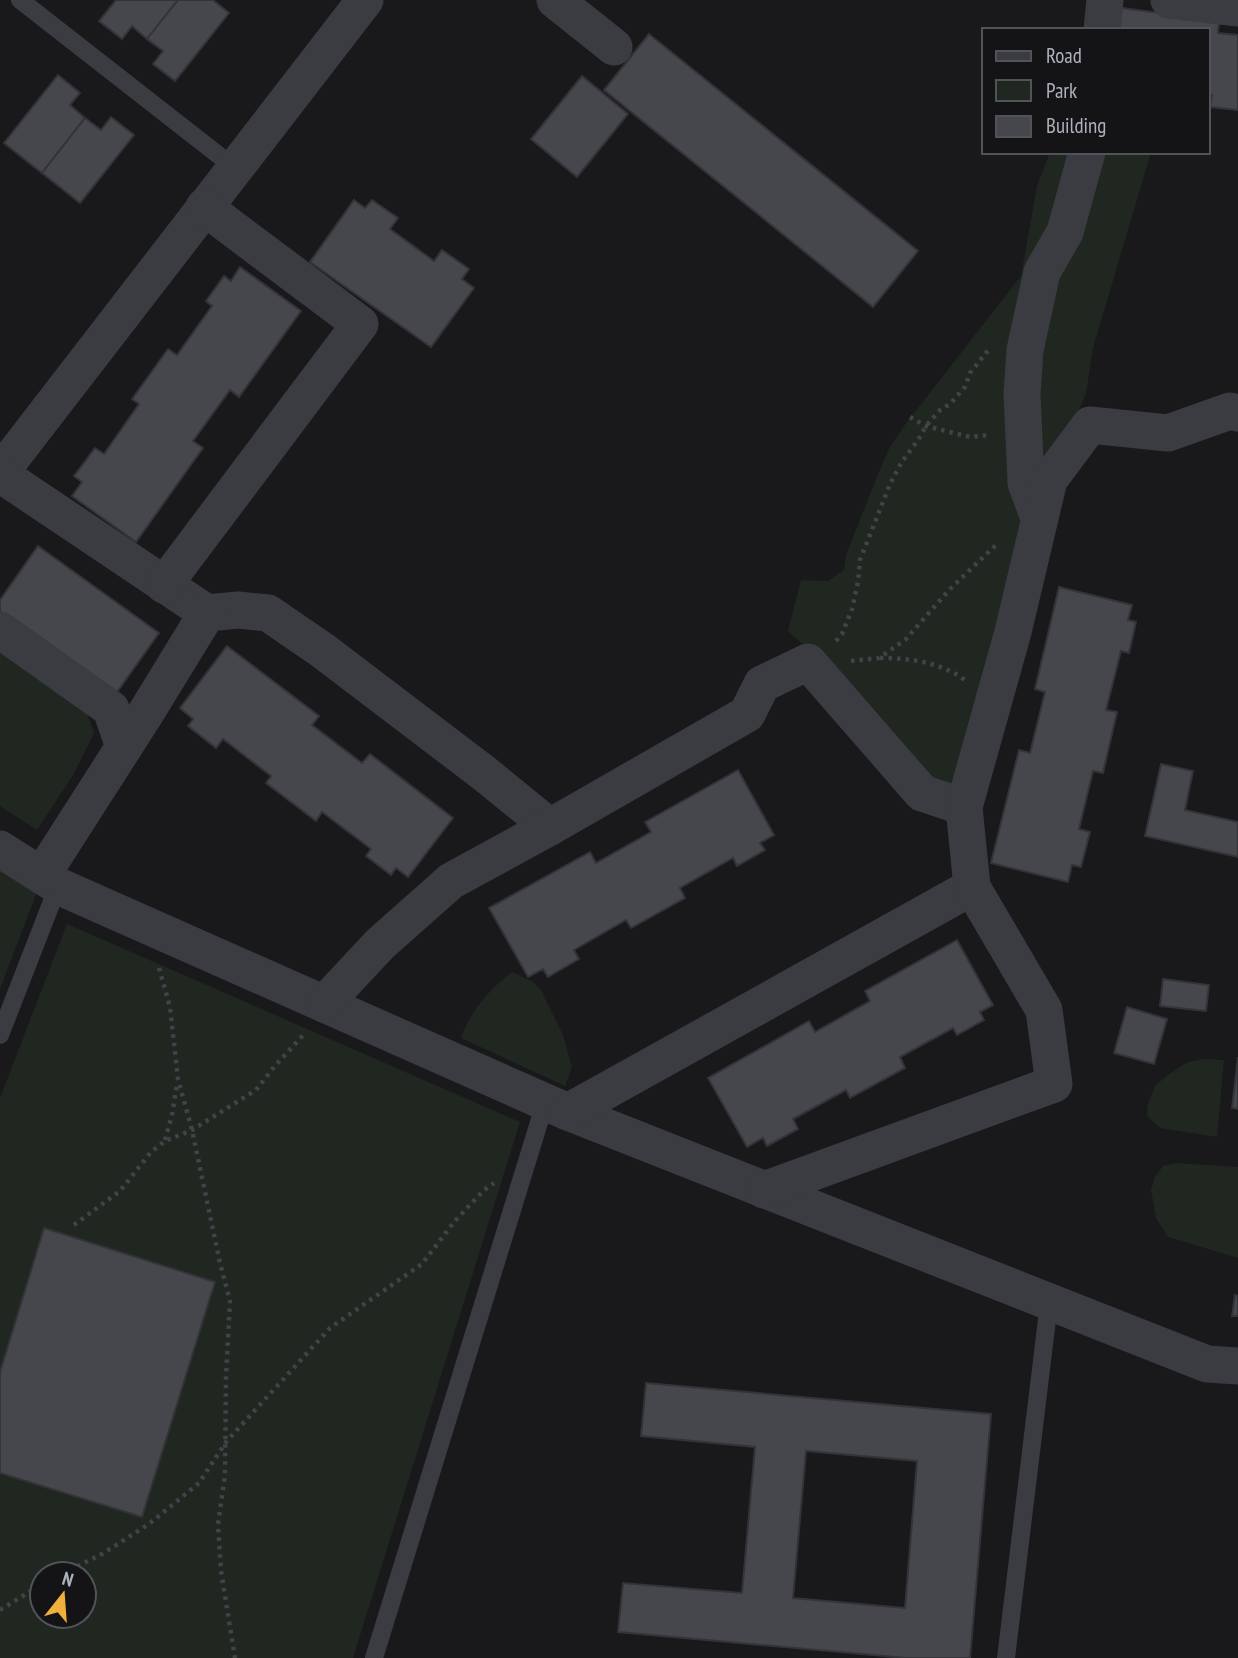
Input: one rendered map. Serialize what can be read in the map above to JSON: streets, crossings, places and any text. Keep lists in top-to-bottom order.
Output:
{
  "legend": ["Road", "Park", "Building"],
  "north": "top"
}
